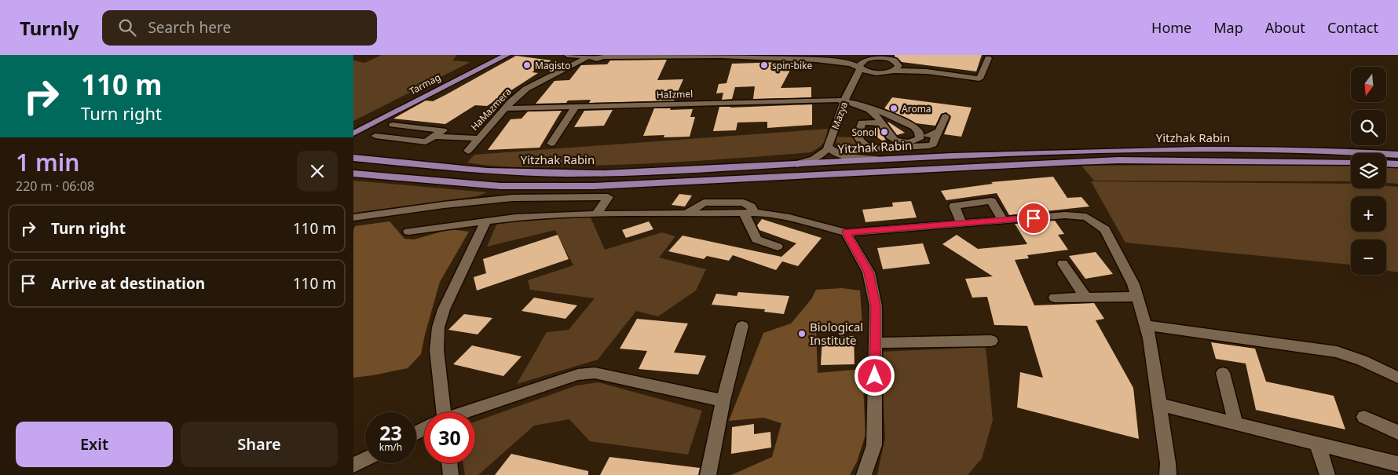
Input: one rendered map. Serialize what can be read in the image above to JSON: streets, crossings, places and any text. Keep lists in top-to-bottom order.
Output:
{
  "streets": {
    "main road": ["Tarmag", "Yitzhak Rabin"],
    "street": ["HaIzmel", "HaMazmera", "Mazya"]
  },
  "crossings": [
    ["HaIzmel", "HaMazmera"],
    ["HaIzmel", "Mazya"]
  ],
  "places": [
    "Magisto",
    "spin-bike",
    "Aroma",
    "Sonol",
    "Biological Institute"
  ],
  "north": "bottom",
  "page": {
    "header": "Turnly",
    "search": "Search here",
    "nav": [
      "Home",
      "Map",
      "About",
      "Contact"
    ],
    "turn": ["110 m", "Turn right"],
    "map_buttons": ["+", "−"],
    "heading": ["1 min", "220 m · 06:08"],
    "list": [
      {
        "name": "Turn right",
        "value": "110 m"
      },
      {
        "name": "Arrive at destination",
        "value": "110 m"
      }
    ],
    "speed": "23 km/h",
    "limit": "30",
    "buttons": ["Exit", "Share"]
  }
}
